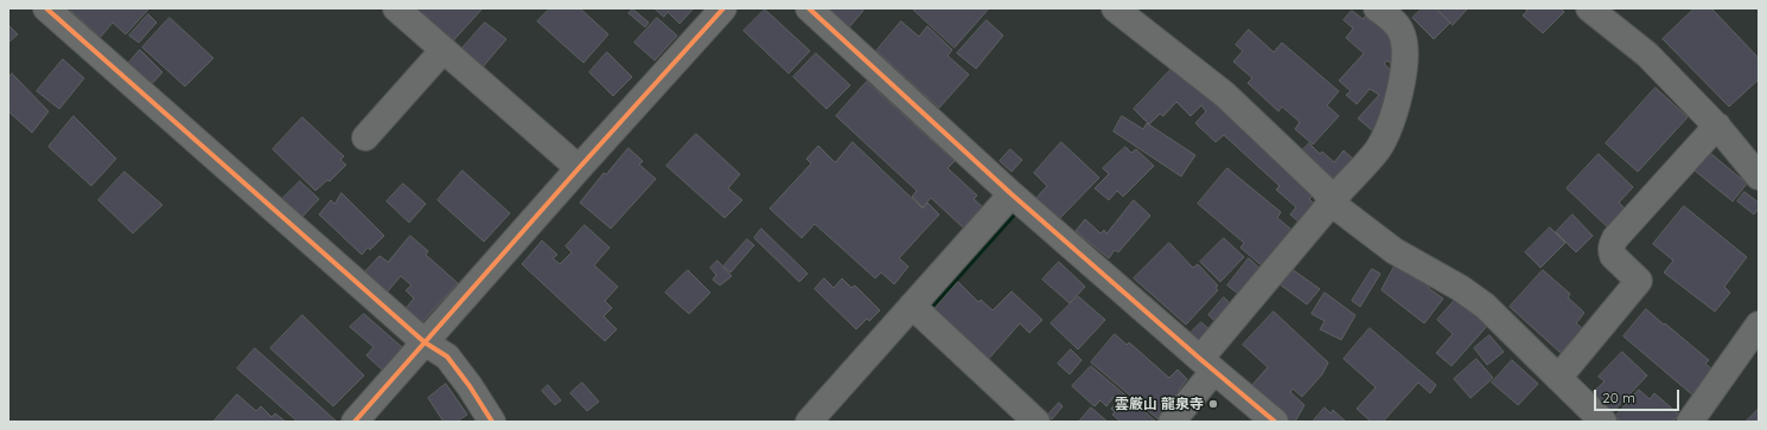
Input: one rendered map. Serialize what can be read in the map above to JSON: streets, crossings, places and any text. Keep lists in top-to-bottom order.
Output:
{
  "places": ["雲厳山 龍泉寺"],
  "scale_bar": "20 m"
}
